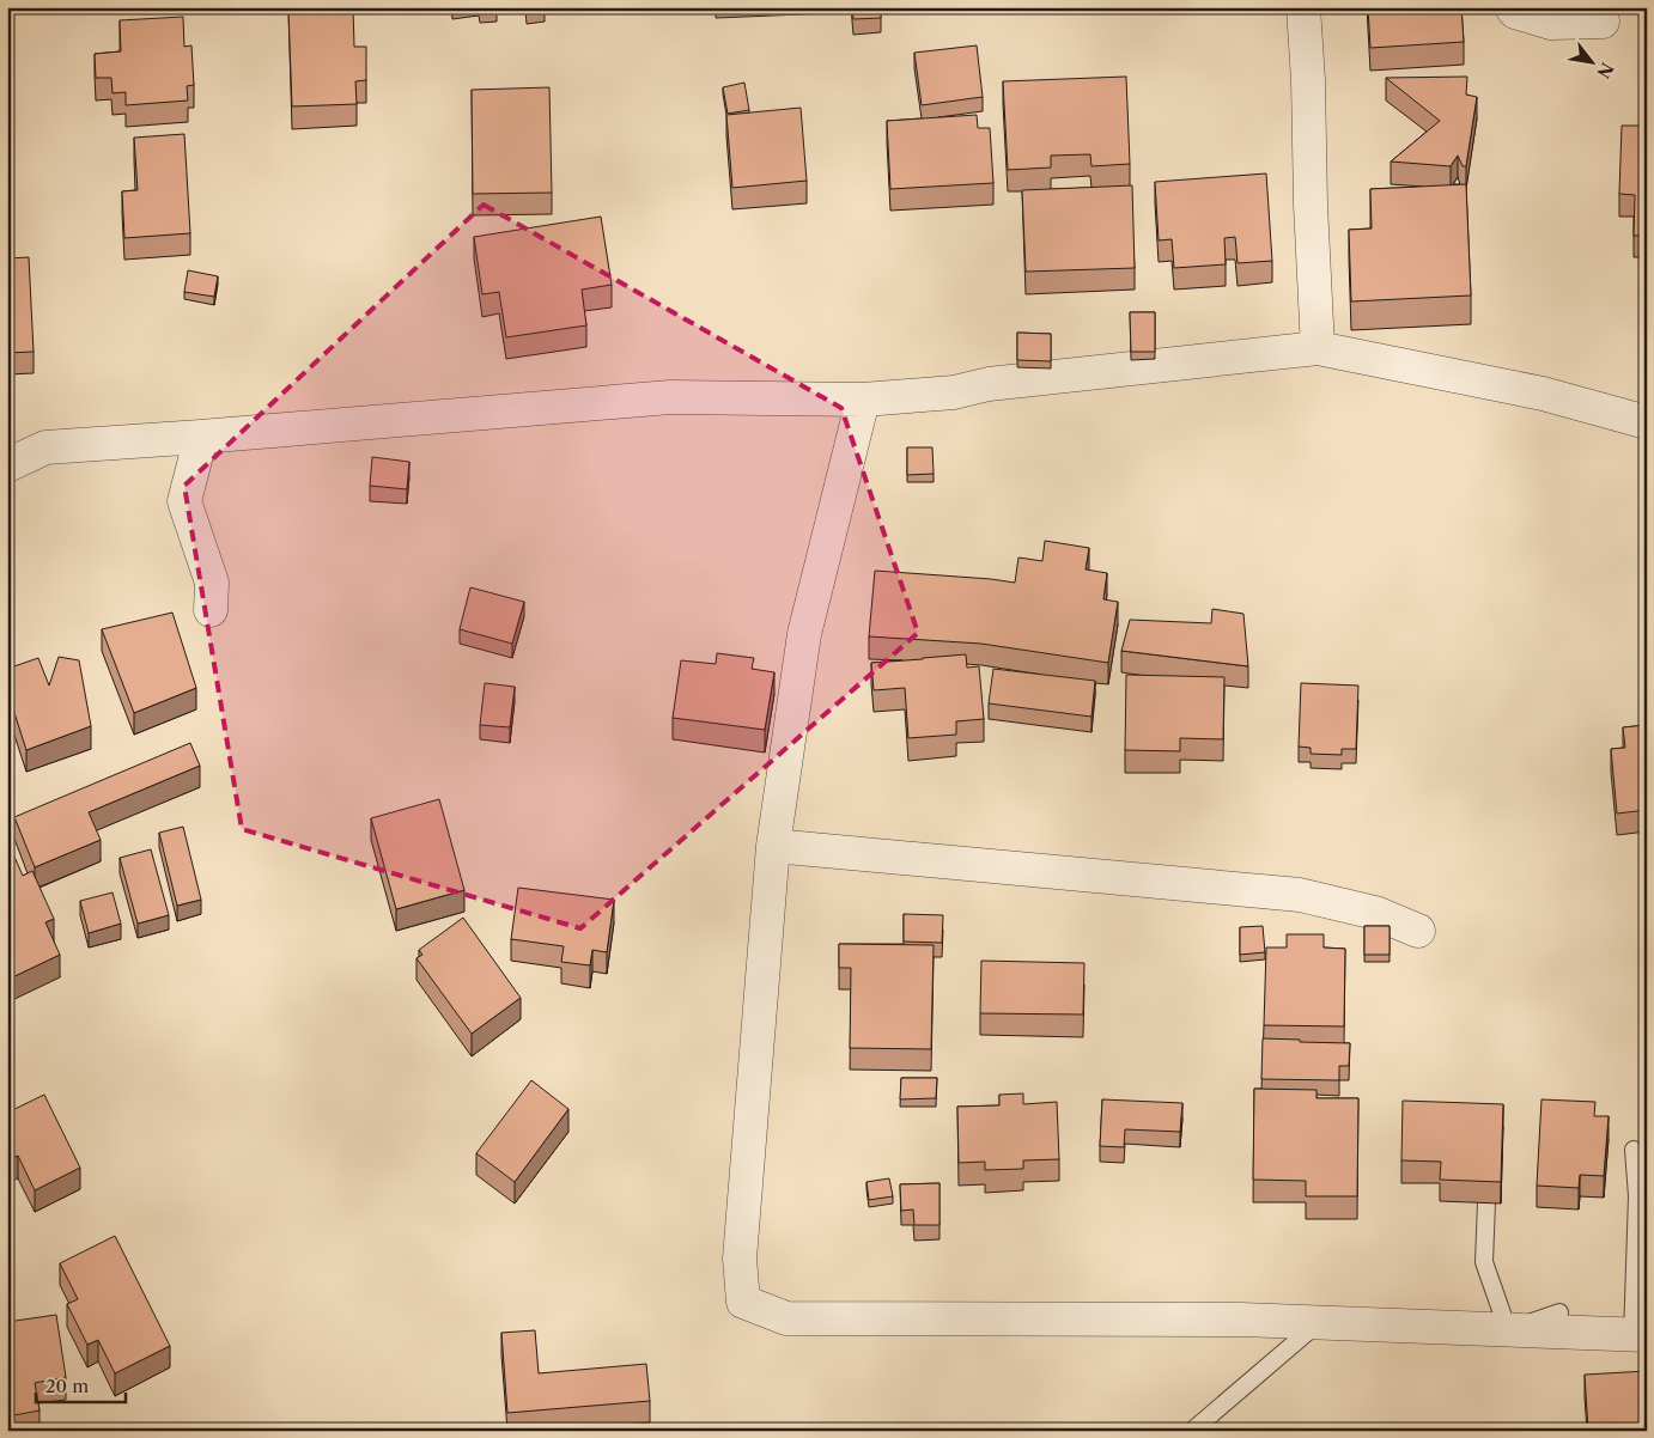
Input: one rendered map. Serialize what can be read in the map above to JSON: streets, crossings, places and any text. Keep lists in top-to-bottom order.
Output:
{
  "scale_bar": "20 m",
  "north": "bottom right"
}
